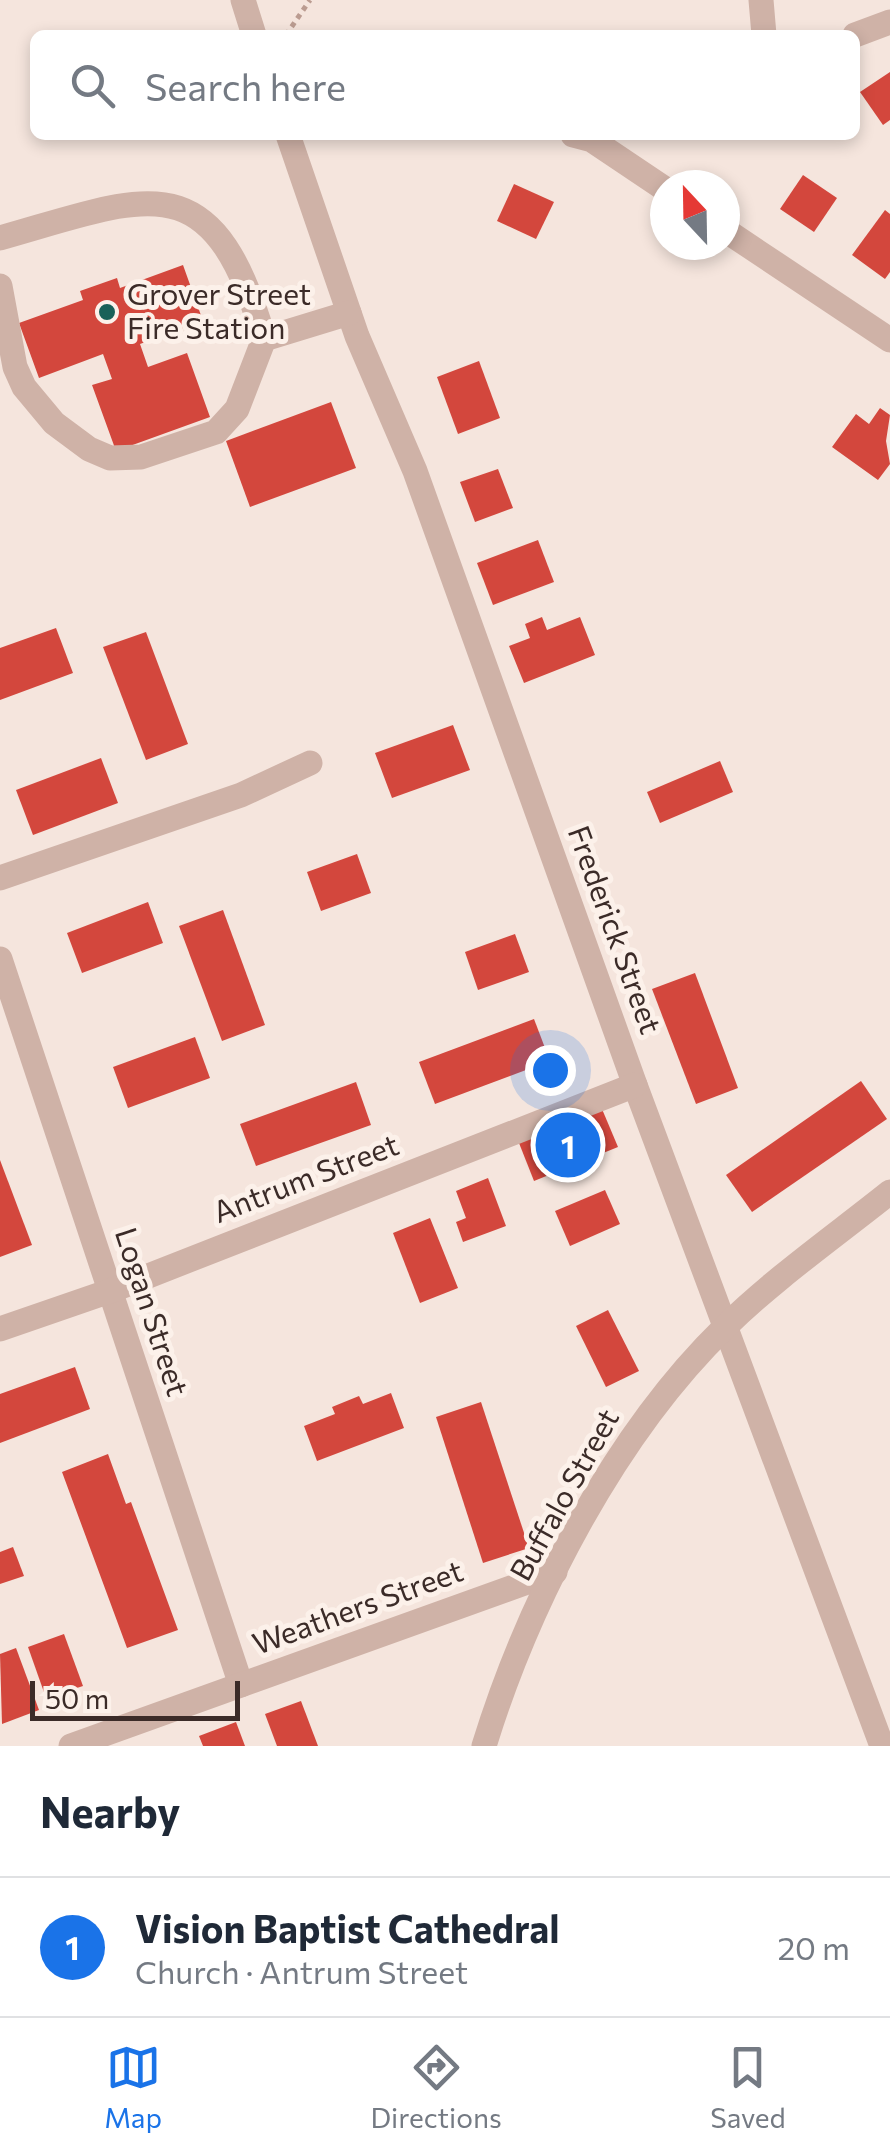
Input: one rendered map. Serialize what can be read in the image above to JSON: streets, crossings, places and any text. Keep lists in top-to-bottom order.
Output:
{
  "streets": {
    "street": [
      "Frederick Street",
      "Antrum Street",
      "Logan Street",
      "Buffalo Street",
      "Weathers Street"
    ]
  },
  "crossings": [
    ["Frederick Street", "Antrum Street"],
    ["Frederick Street", "Buffalo Street"],
    ["Antrum Street", "Logan Street"],
    ["Logan Street", "Weathers Street"],
    ["Buffalo Street", "Weathers Street"]
  ],
  "places": ["Grover Street Fire Station"],
  "scale_bar": "50 m",
  "north": "top",
  "page": {
    "search": "Search here",
    "pins": "1",
    "scale": "50 m",
    "heading": "Nearby",
    "list": [
      {
        "mark": "1",
        "name": "Vision Baptist Cathedral",
        "note": "Church · Antrum Street",
        "value": "20 m"
      }
    ],
    "nav": ["Map", "Directions", "Saved"]
  }
}
